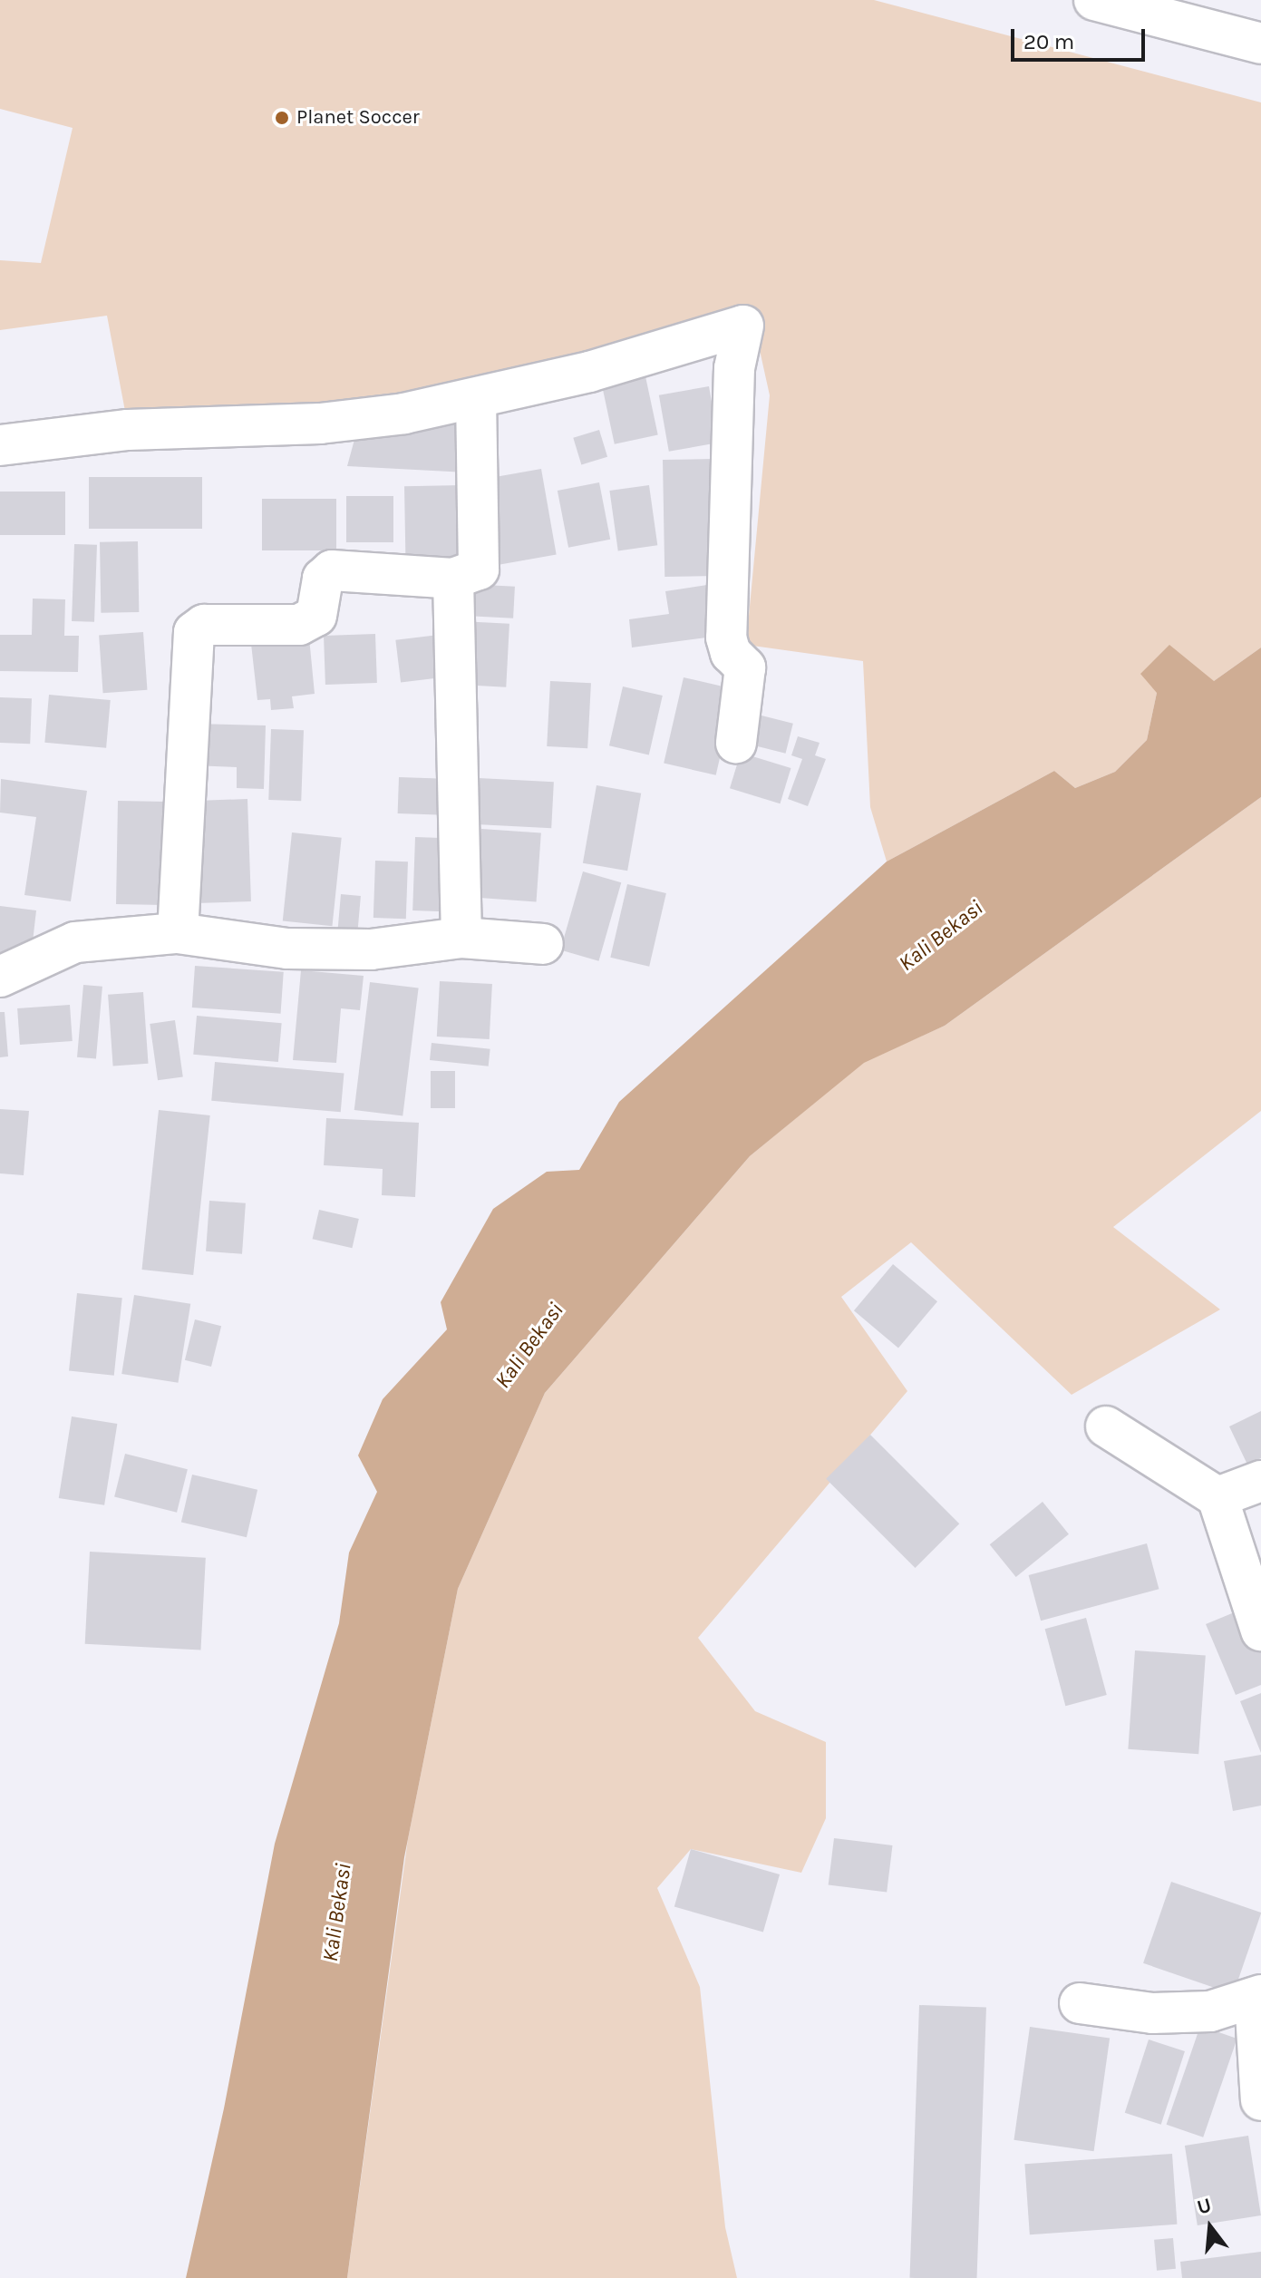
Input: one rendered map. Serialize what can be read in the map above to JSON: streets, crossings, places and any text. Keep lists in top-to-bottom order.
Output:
{
  "water": ["Kali Bekasi"],
  "places": ["Planet Soccer"],
  "scale_bar": "20 m",
  "north": "top"
}
